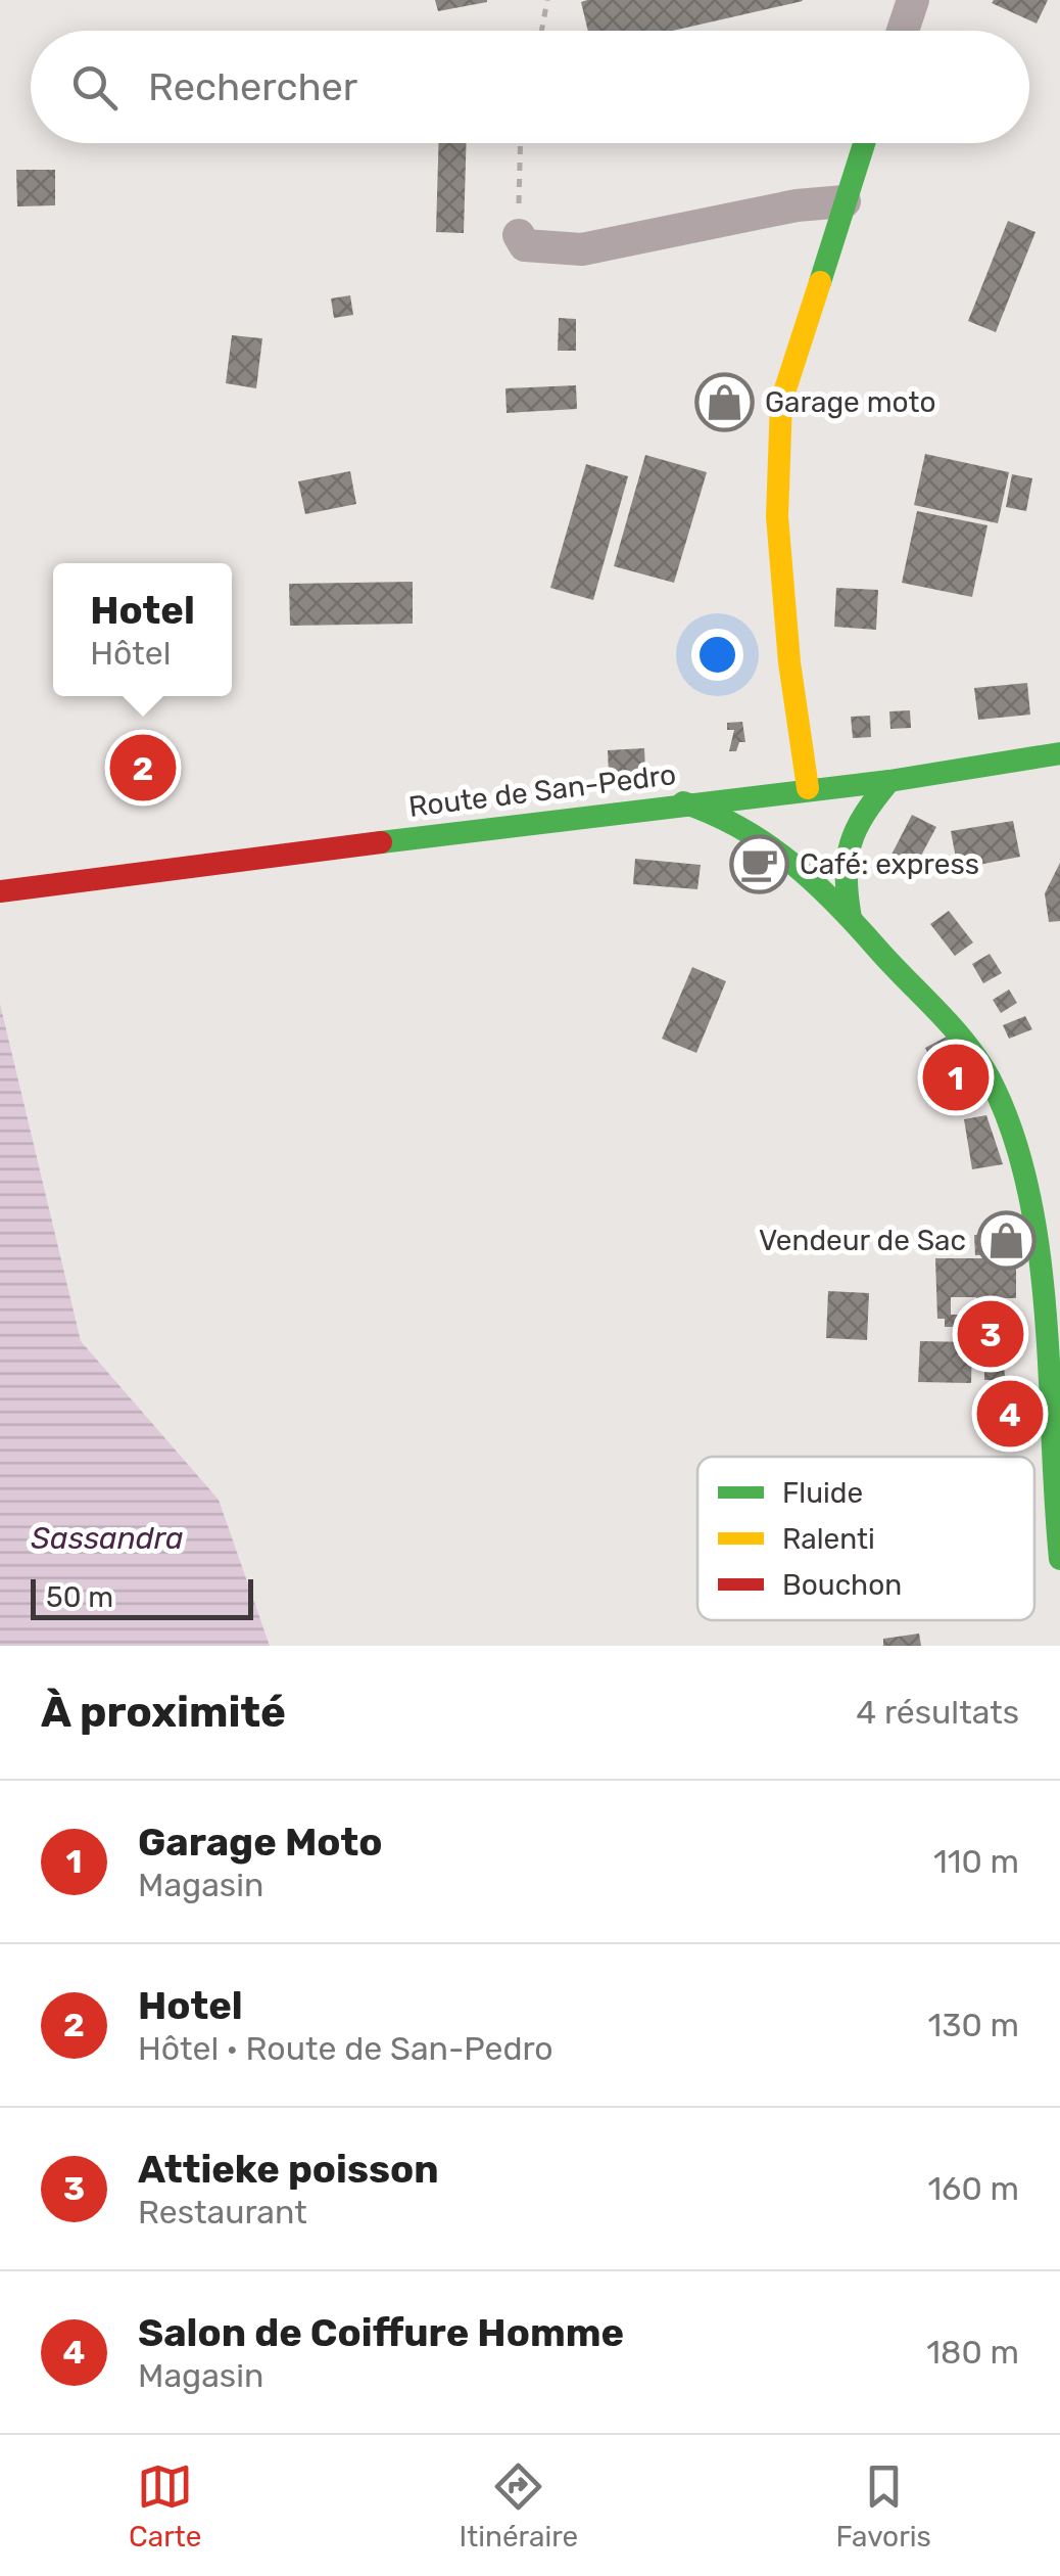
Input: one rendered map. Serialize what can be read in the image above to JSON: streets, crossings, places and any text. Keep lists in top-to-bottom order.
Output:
{
  "streets": {
    "street": ["Route de San-Pedro"]
  },
  "water": ["Sassandra"],
  "places": {
    "shop": ["Garage moto", "Vendeur de Sac"],
    "cafe": ["Café: express"]
  },
  "legend": ["Fluide", "Ralenti", "Bouchon"],
  "scale_bar": "50 m",
  "page": {
    "search": "Rechercher",
    "popup": ["Hotel", "Hôtel"],
    "pins": [
      "2",
      "1",
      "3",
      "4"
    ],
    "scale": "50 m",
    "heading": ["À proximité", "4 résultats"],
    "list": [
      {
        "mark": "1",
        "name": "Garage Moto",
        "note": "Magasin",
        "value": "110 m"
      },
      {
        "mark": "2",
        "name": "Hotel",
        "note": "Hôtel · Route de San-Pedro",
        "value": "130 m"
      },
      {
        "mark": "3",
        "name": "Attieke poisson",
        "note": "Restaurant",
        "value": "160 m"
      },
      {
        "mark": "4",
        "name": "Salon de Coiffure Homme",
        "note": "Magasin",
        "value": "180 m"
      }
    ],
    "nav": ["Carte", "Itinéraire", "Favoris"]
  }
}
